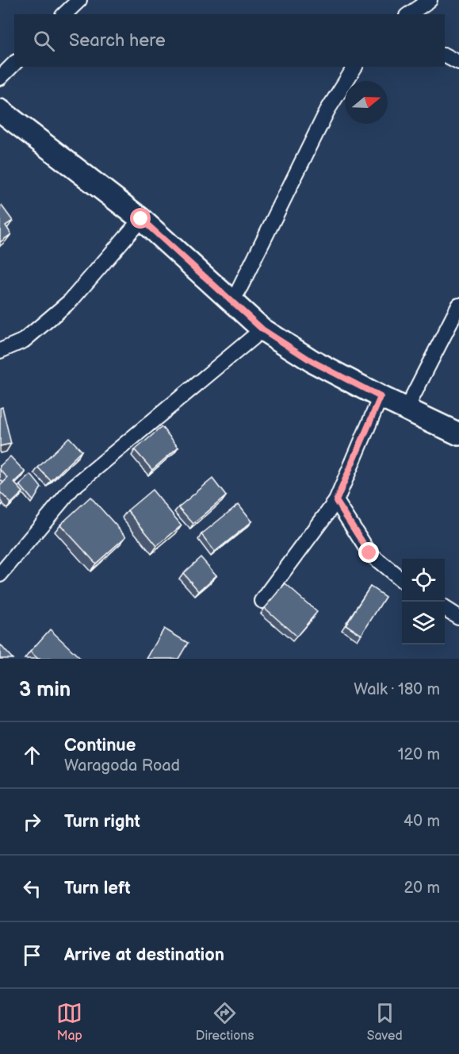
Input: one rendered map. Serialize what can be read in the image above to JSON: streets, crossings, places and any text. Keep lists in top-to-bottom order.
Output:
{
  "north": "right",
  "page": {
    "search": "Search here",
    "heading": ["3 min", "Walk · 180 m"],
    "list": [
      ["Continue", "Waragoda Road", "120 m"],
      ["Turn right", "40 m"],
      ["Turn left", "20 m"],
      "Arrive at destination"
    ],
    "nav": ["Map", "Directions", "Saved"]
  }
}
